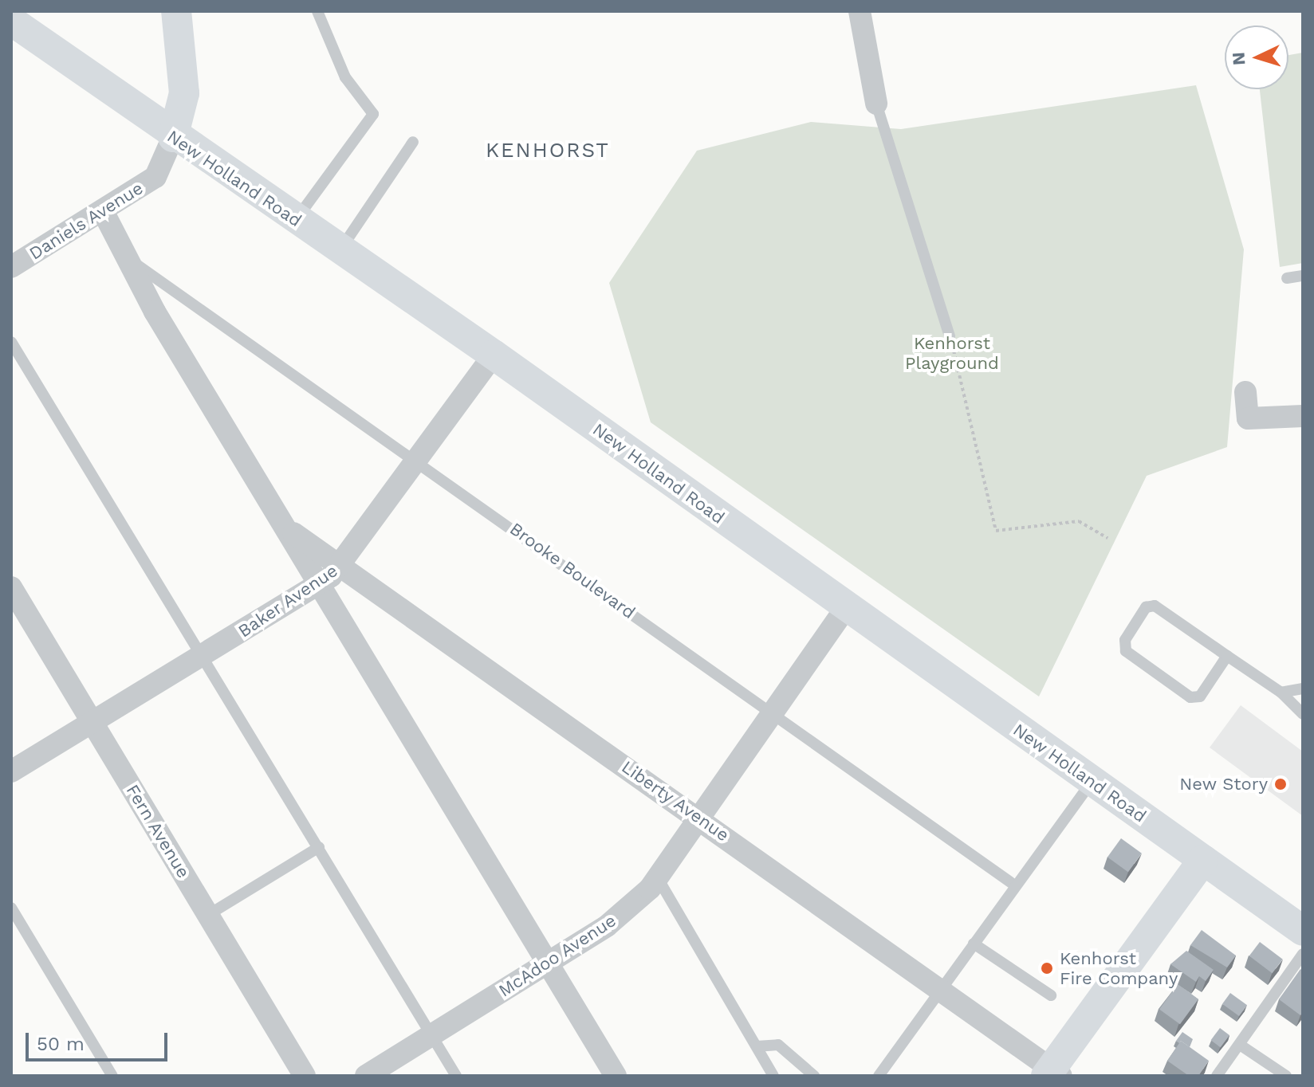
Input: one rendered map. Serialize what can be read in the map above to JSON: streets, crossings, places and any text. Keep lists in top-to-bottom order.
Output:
{
  "streets": {
    "main road": ["New Holland Road"],
    "street": [
      "Daniels Avenue",
      "Brooke Boulevard",
      "Baker Avenue",
      "Liberty Avenue",
      "Fern Avenue",
      "McAdoo Avenue"
    ]
  },
  "crossings": [
    ["New Holland Road", "Daniels Avenue"],
    ["New Holland Road", "Baker Avenue"],
    ["New Holland Road", "McAdoo Avenue"],
    ["Daniels Avenue", "Brooke Boulevard"],
    ["Brooke Boulevard", "Baker Avenue"],
    ["Brooke Boulevard", "Liberty Avenue"],
    ["Brooke Boulevard", "McAdoo Avenue"],
    ["Baker Avenue", "Liberty Avenue"],
    ["Baker Avenue", "Fern Avenue"],
    ["Liberty Avenue", "McAdoo Avenue"]
  ],
  "districts": ["KENHORST"],
  "parks": ["Kenhorst Playground"],
  "places": ["New Story", "Kenhorst Fire Company"],
  "scale_bar": "50 m",
  "north": "left"
}
